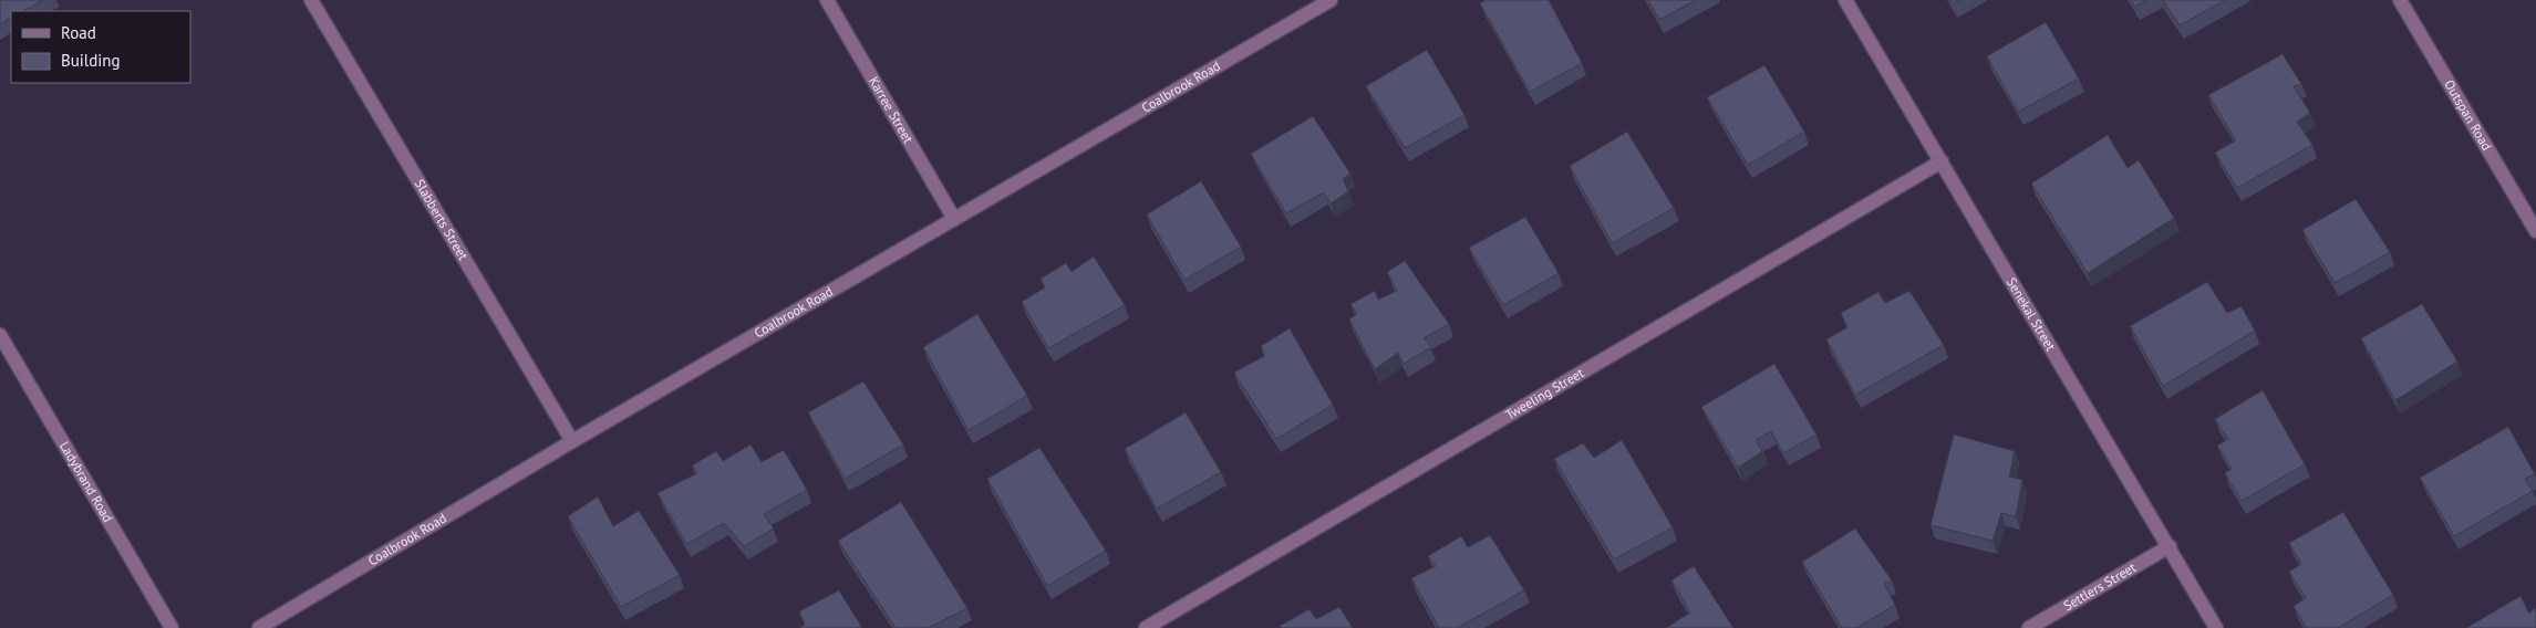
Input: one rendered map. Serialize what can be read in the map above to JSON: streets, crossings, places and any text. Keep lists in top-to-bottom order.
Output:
{
  "streets": {
    "street": [
      "Coalbrook Road",
      "Karree Street",
      "Outspan Road",
      "Slabberts Street",
      "Senekal Street",
      "Tweeling Street",
      "Ladybrand Road",
      "Settlers Street"
    ]
  },
  "crossings": [
    ["Coalbrook Road", "Karree Street"],
    ["Coalbrook Road", "Slabberts Street"],
    ["Senekal Street", "Tweeling Street"],
    ["Senekal Street", "Settlers Street"]
  ],
  "legend": ["Road", "Building"]
}
